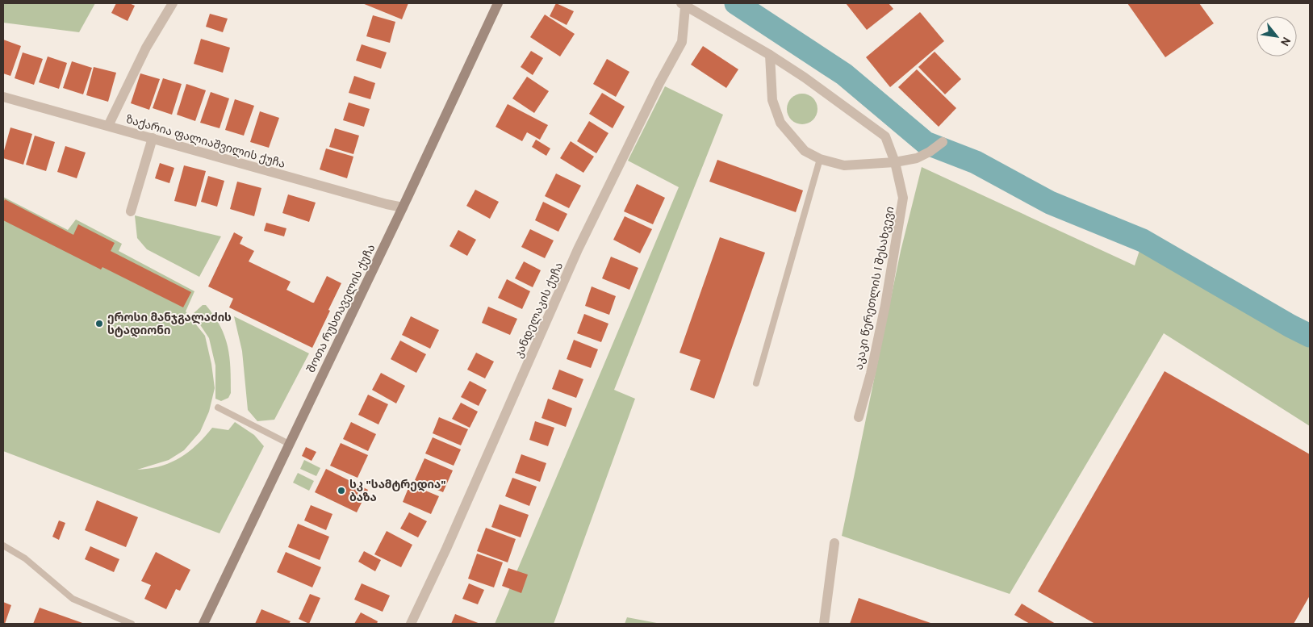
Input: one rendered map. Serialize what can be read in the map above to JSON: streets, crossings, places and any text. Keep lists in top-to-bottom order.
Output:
{
  "streets": {
    "street": [
      "ზაქარია ფალიაშვილის ქუჩა",
      "აკაკი წერეთლის I შესახვევი",
      "შოთა რუსთაველის ქუჩა",
      "კანდელაკის ქუჩა"
    ]
  },
  "crossings": [
    ["ზაქარია ფალიაშვილის ქუჩა", "შოთა რუსთაველის ქუჩა"],
    ["აკაკი წერეთლის I შესახვევი", "კანდელაკის ქუჩა"]
  ],
  "places": ["ეროსი მანჯგალაძის სტადიონი", "სკ \"სამტრედია\" ბაზა"],
  "north": "bottom right"
}
